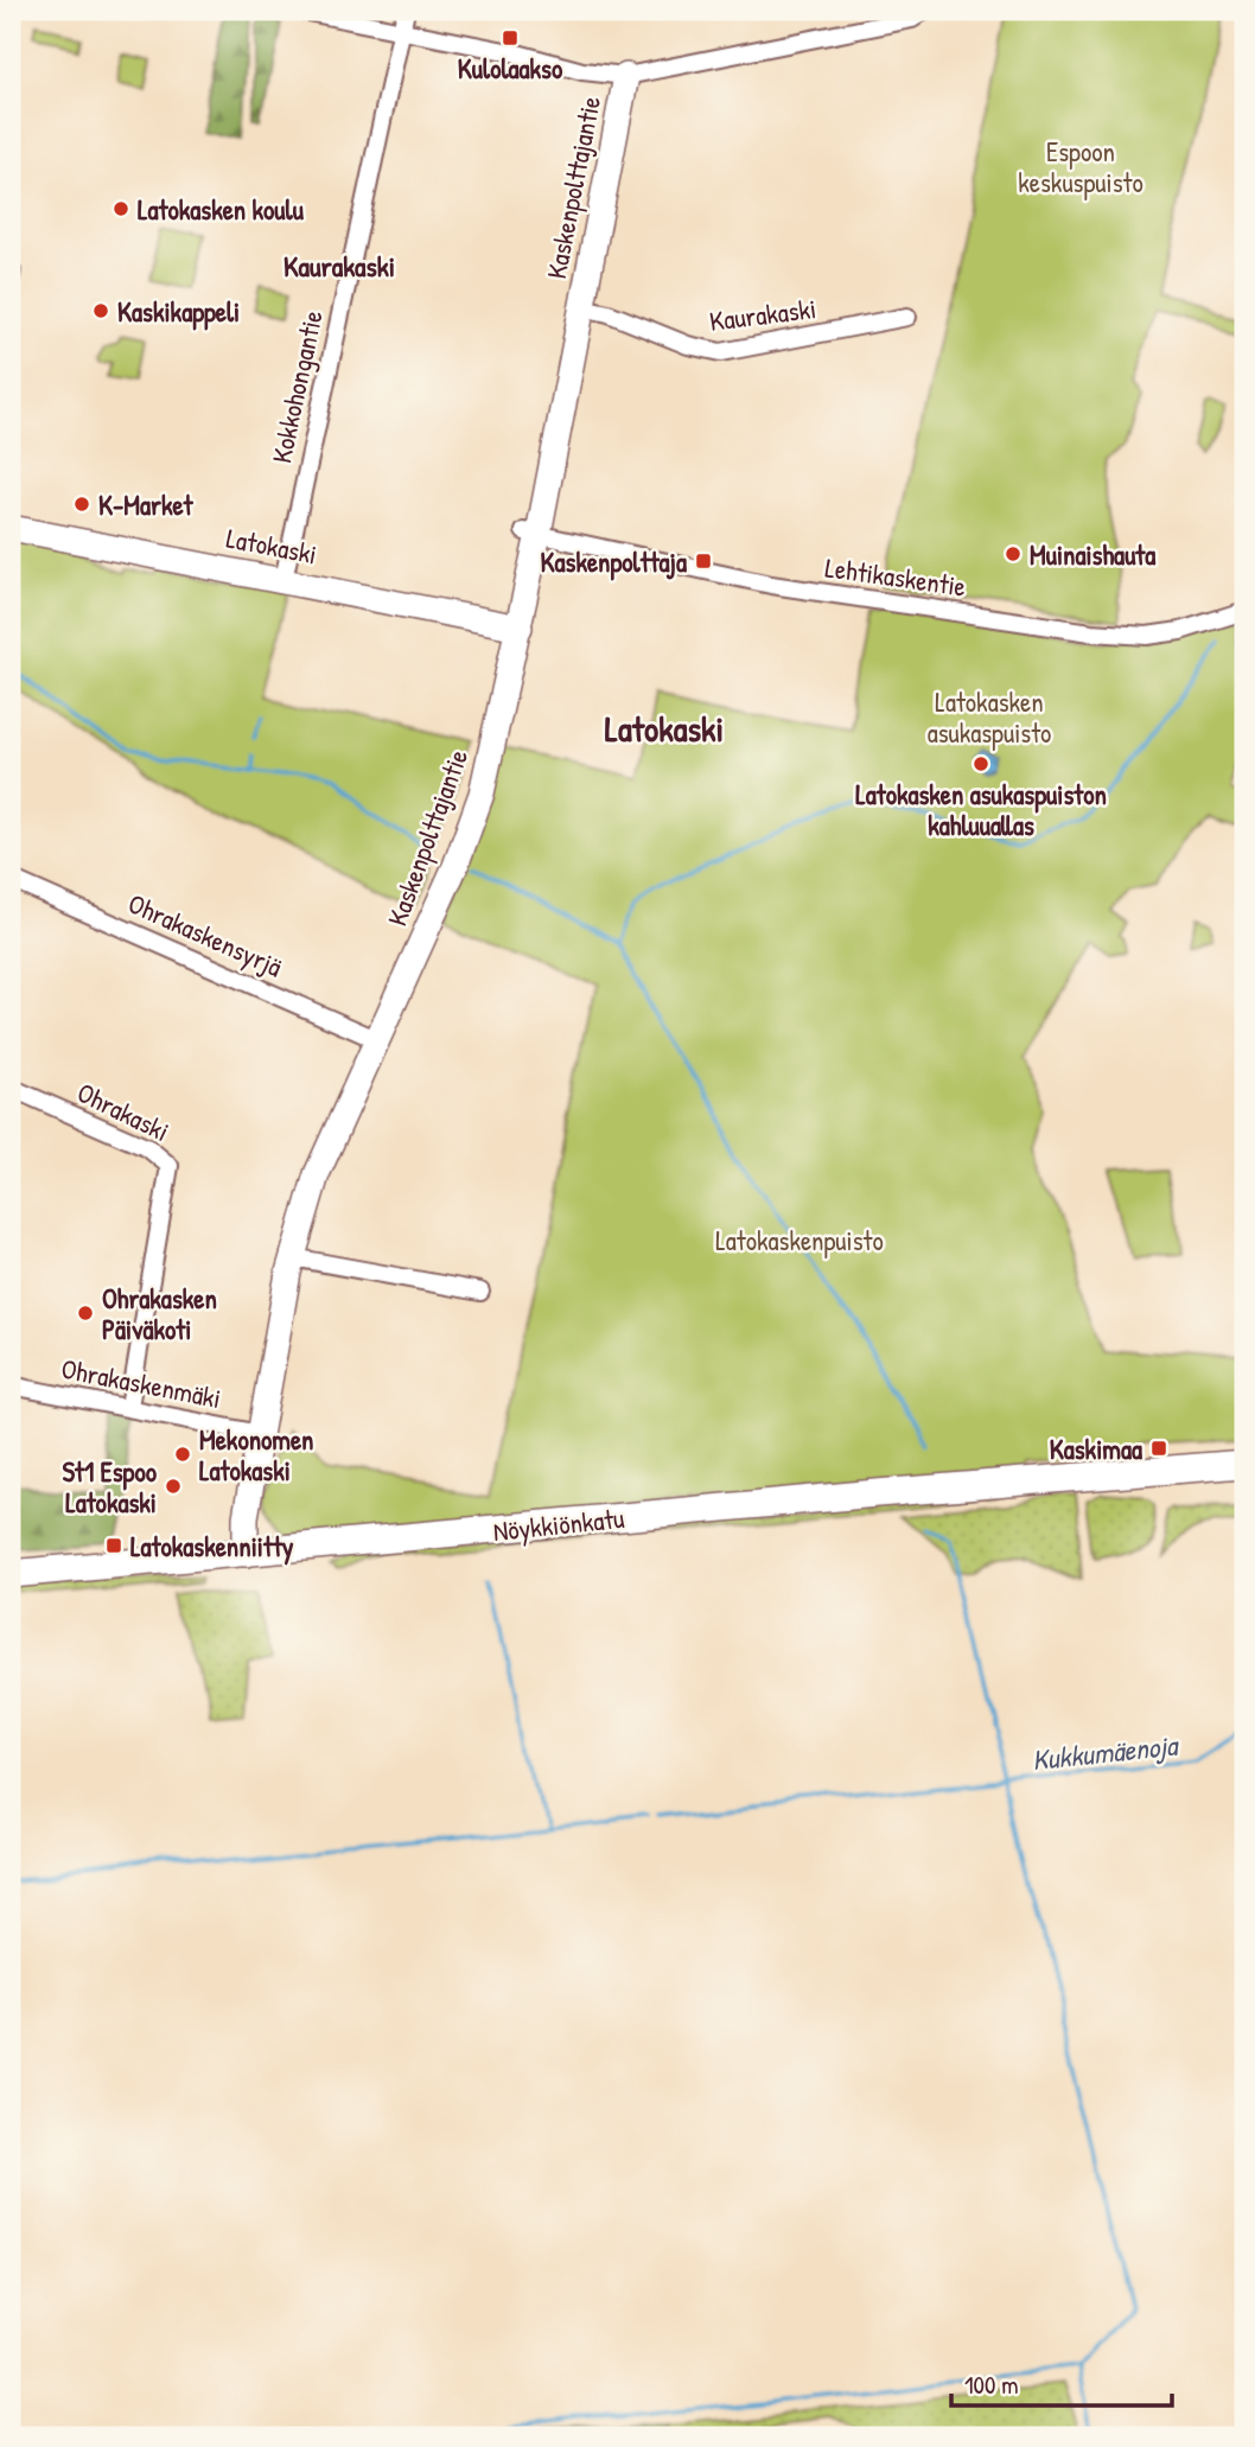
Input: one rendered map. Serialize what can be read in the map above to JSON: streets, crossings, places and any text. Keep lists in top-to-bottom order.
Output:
{
  "streets": {
    "main road": ["Nöykkiönkatu"],
    "street": [
      "Kaskenpolttajantie",
      "Kaurakaski",
      "Kokkohongantie",
      "Latokaski",
      "Lehtikaskentie",
      "Ohrakaskensyrjä",
      "Ohrakaski",
      "Ohrakaskenmäki"
    ]
  },
  "crossings": [
    ["Kaskenpolttajantie", "Kaurakaski"],
    ["Kaskenpolttajantie", "Latokaski"],
    ["Kaskenpolttajantie", "Lehtikaskentie"],
    ["Kaskenpolttajantie", "Ohrakaskensyrjä"],
    ["Kaskenpolttajantie", "Ohrakaskenmäki"],
    ["Kaskenpolttajantie", "Nöykkiönkatu"],
    ["Kokkohongantie", "Latokaski"],
    ["Ohrakaski", "Ohrakaskenmäki"]
  ],
  "districts": ["Kaurakaski", "Latokaski"],
  "water": ["Kukkumäenoja"],
  "parks": ["Espoon keskuspuisto", "Latokasken asukaspuisto", "Latokaskenpuisto"],
  "places": {
    "transit": [
      "Kulolaakso",
      "Kaskenpolttaja",
      "Kaskimaa",
      "Latokaskenniitty"
    ],
    "other": [
      "Latokasken koulu",
      "Kaskikappeli",
      "K-Market",
      "Muinaishauta",
      "Latokasken asukaspuiston kahluuallas",
      "Ohrakasken Päiväkoti",
      "Mekonomen Latokaski",
      "St1 Espoo Latokaski"
    ]
  },
  "scale_bar": "100 m"
}
